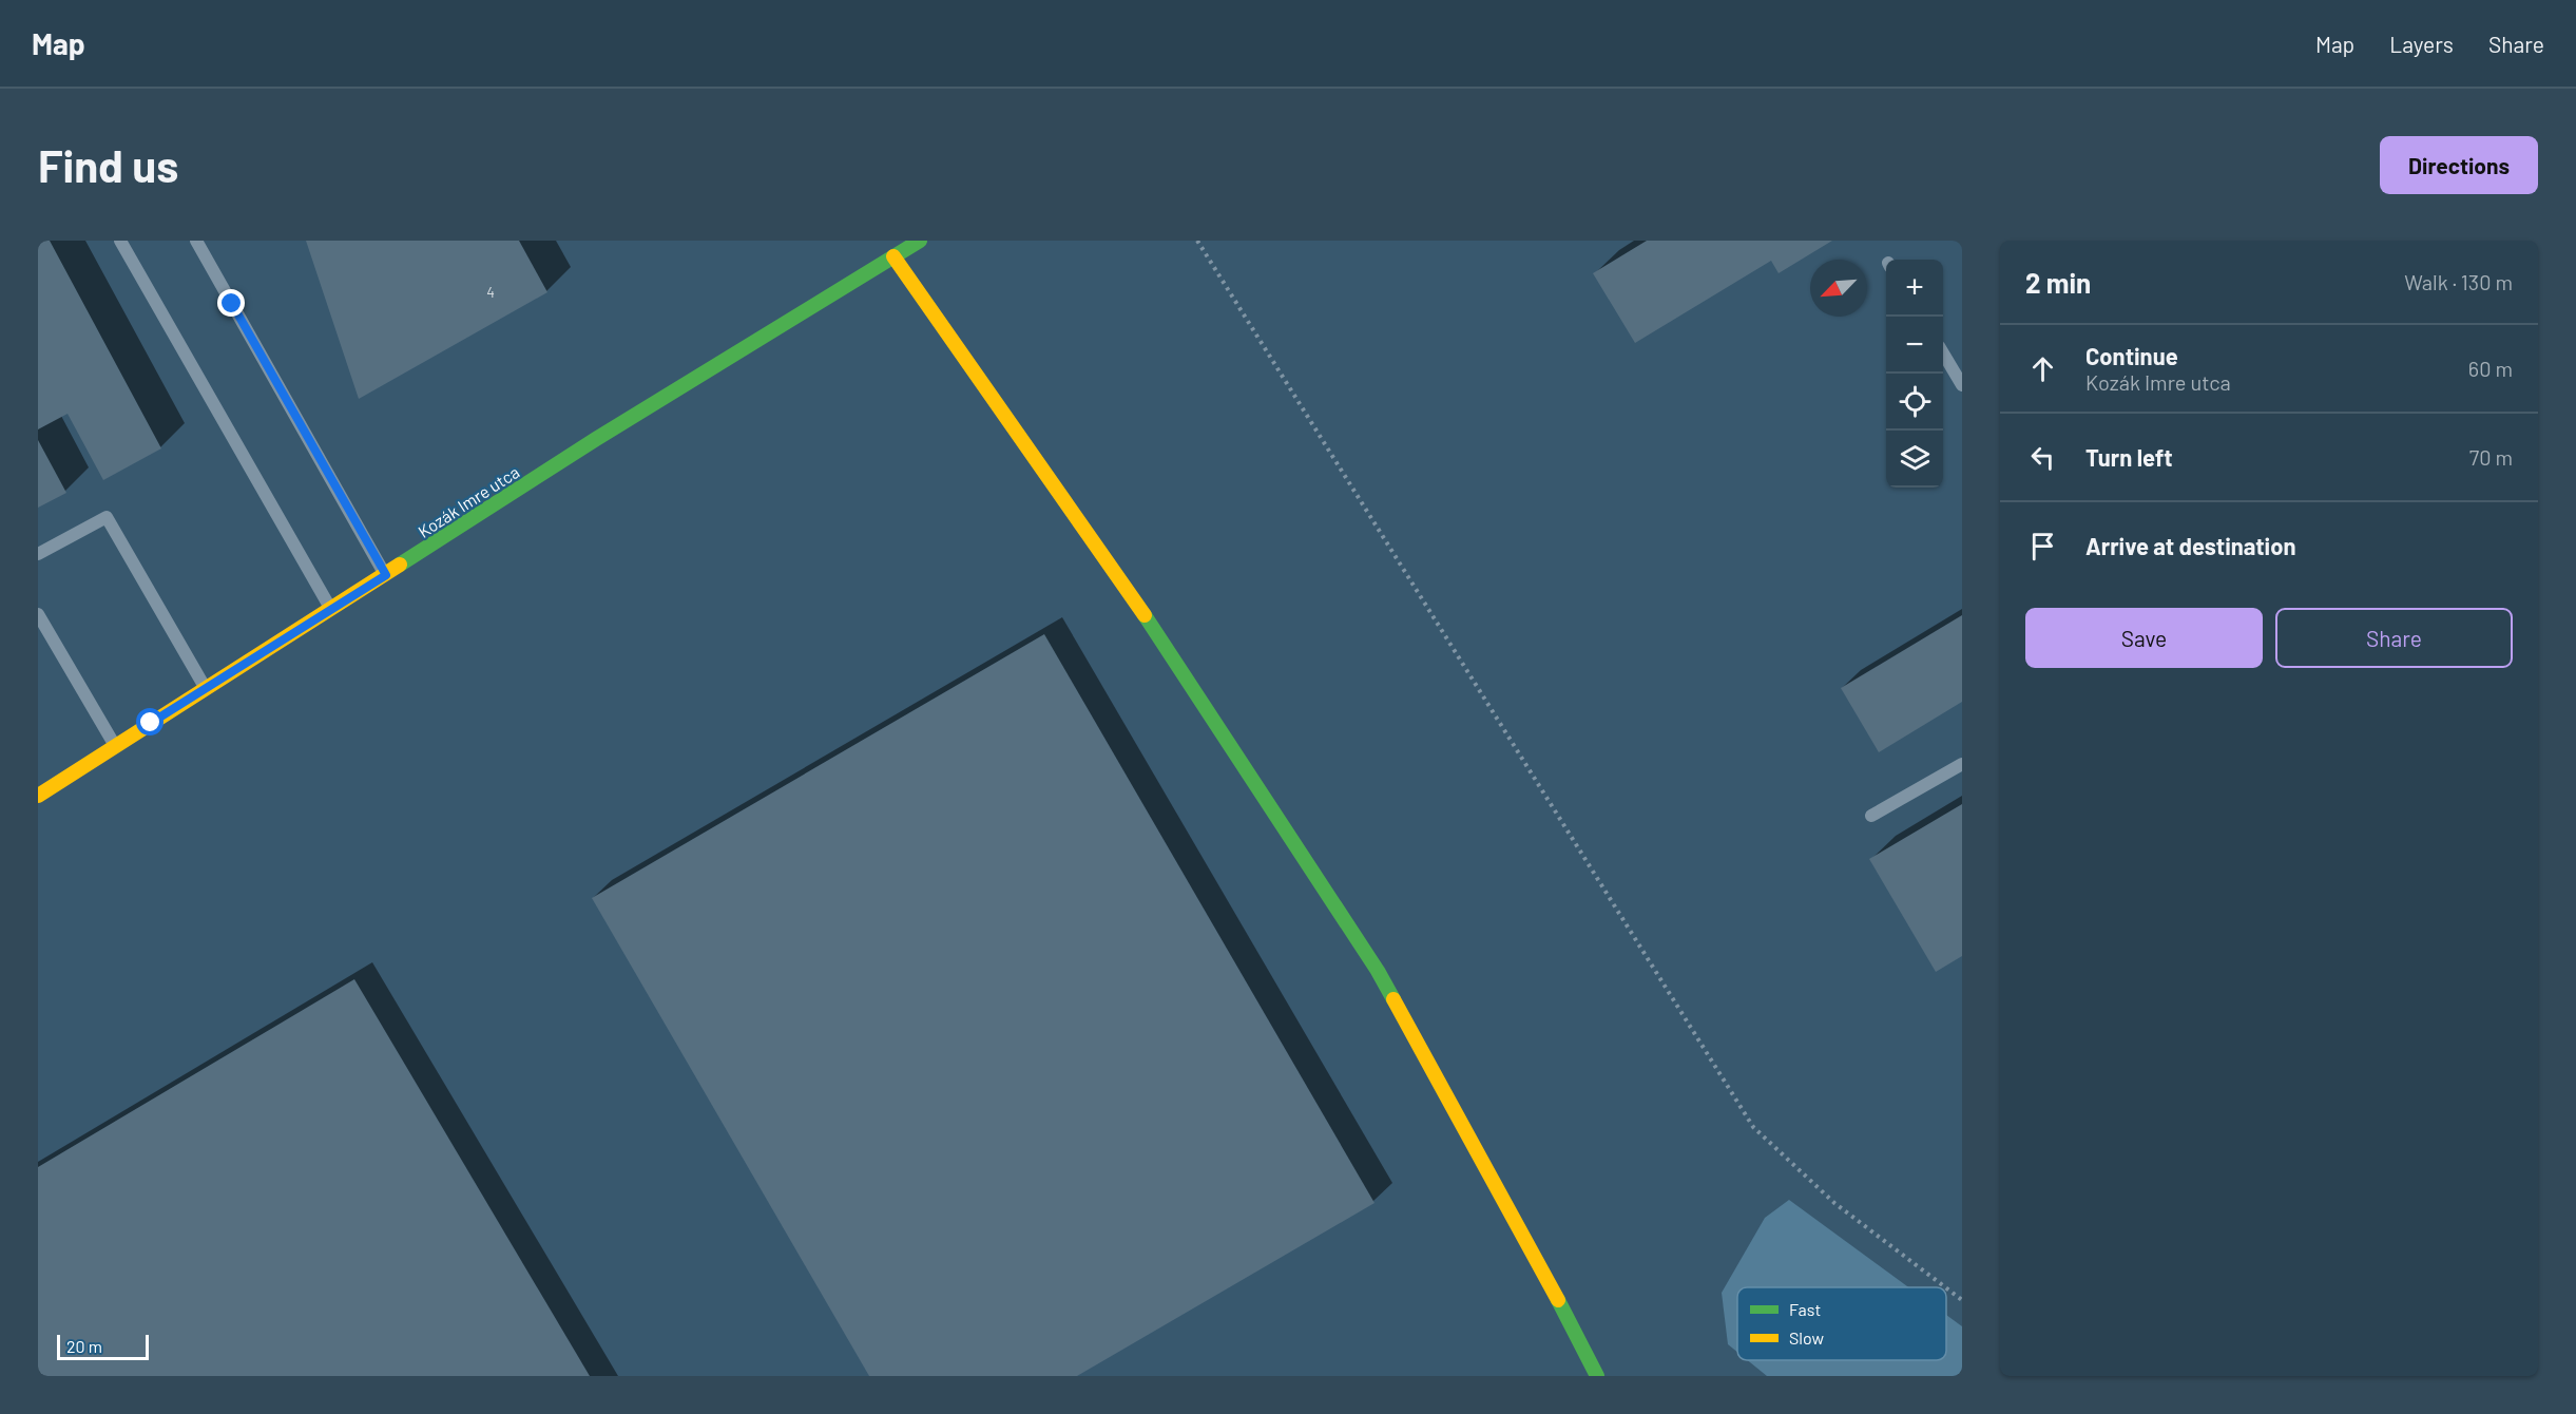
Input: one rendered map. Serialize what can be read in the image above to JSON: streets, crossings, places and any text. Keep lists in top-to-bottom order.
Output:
{
  "streets": {
    "street": ["Kozák Imre utca"]
  },
  "house_numbers": ["4"],
  "legend": ["Fast", "Slow"],
  "scale_bar": "20 m",
  "north": "bottom left",
  "page": {
    "header": "Map",
    "nav": ["Map", "Layers", "Share"],
    "buttons": [
      "Directions",
      ["Save", "Share"]
    ],
    "title": "Find us",
    "heading": ["2 min", "Walk · 130 m"],
    "map_buttons": ["+", "−"],
    "list": [
      ["Continue", "Kozák Imre utca", "60 m"],
      ["Turn left", "70 m"],
      "Arrive at destination"
    ],
    "scale": "20 m"
  }
}
